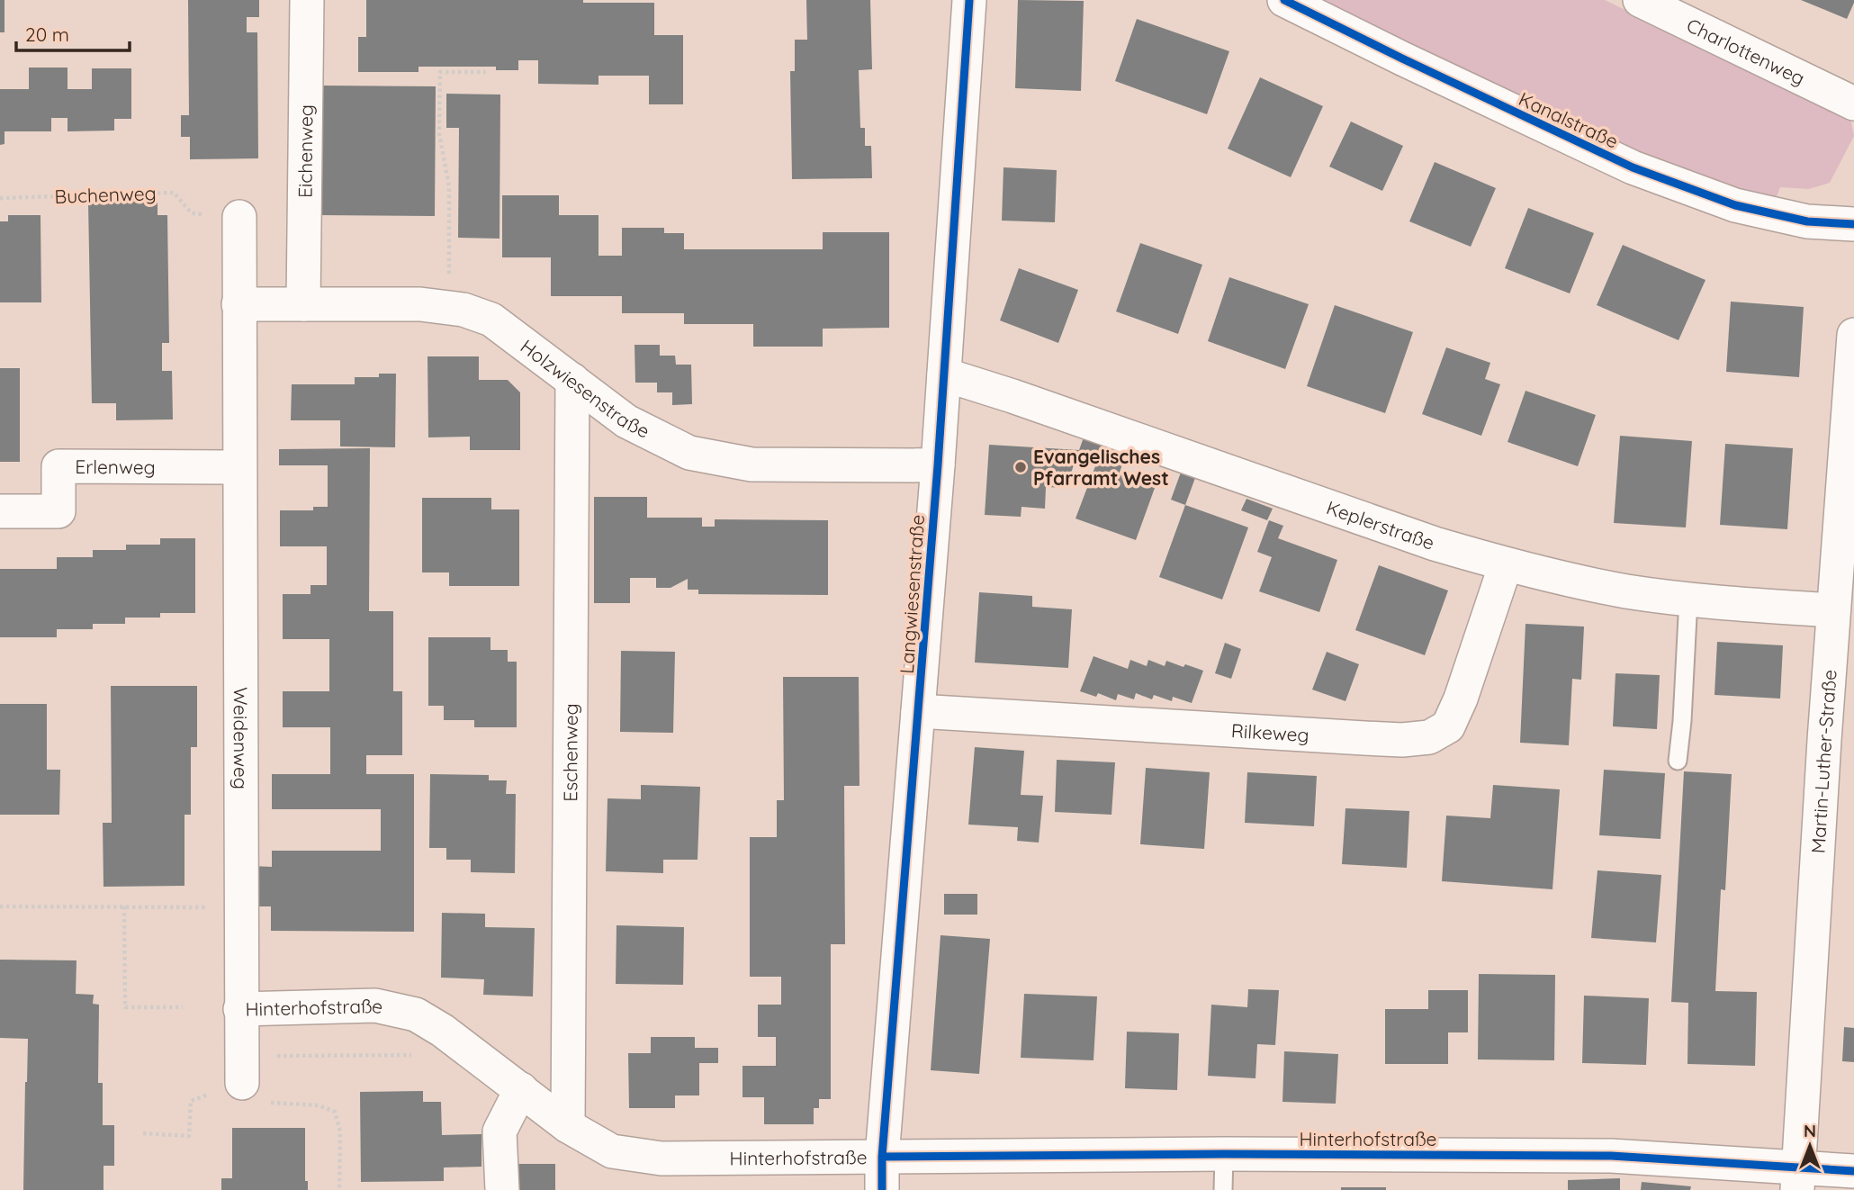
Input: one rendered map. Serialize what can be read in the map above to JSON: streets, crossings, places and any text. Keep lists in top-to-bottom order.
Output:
{
  "streets": {
    "street": [
      "Charlottenweg",
      "Kanalstraße",
      "Eichenweg",
      "Holzwiesenstraße",
      "Erlenweg",
      "Keplerstraße",
      "Langwiesenstraße",
      "Rilkeweg",
      "Weidenweg",
      "Eschenweg",
      "Martin-Luther-Straße",
      "Hinterhofstraße"
    ],
    "path": ["Buchenweg"]
  },
  "crossings": [
    ["Eichenweg", "Holzwiesenstraße"],
    ["Holzwiesenstraße", "Langwiesenstraße"],
    ["Holzwiesenstraße", "Eschenweg"],
    ["Erlenweg", "Weidenweg"],
    ["Keplerstraße", "Langwiesenstraße"],
    ["Keplerstraße", "Rilkeweg"],
    ["Keplerstraße", "Martin-Luther-Straße"],
    ["Langwiesenstraße", "Rilkeweg"],
    ["Langwiesenstraße", "Hinterhofstraße"],
    ["Weidenweg", "Hinterhofstraße"],
    ["Eschenweg", "Hinterhofstraße"],
    ["Martin-Luther-Straße", "Hinterhofstraße"]
  ],
  "places": ["Evangelisches Pfarramt West"],
  "scale_bar": "20 m",
  "north": "top"
}
